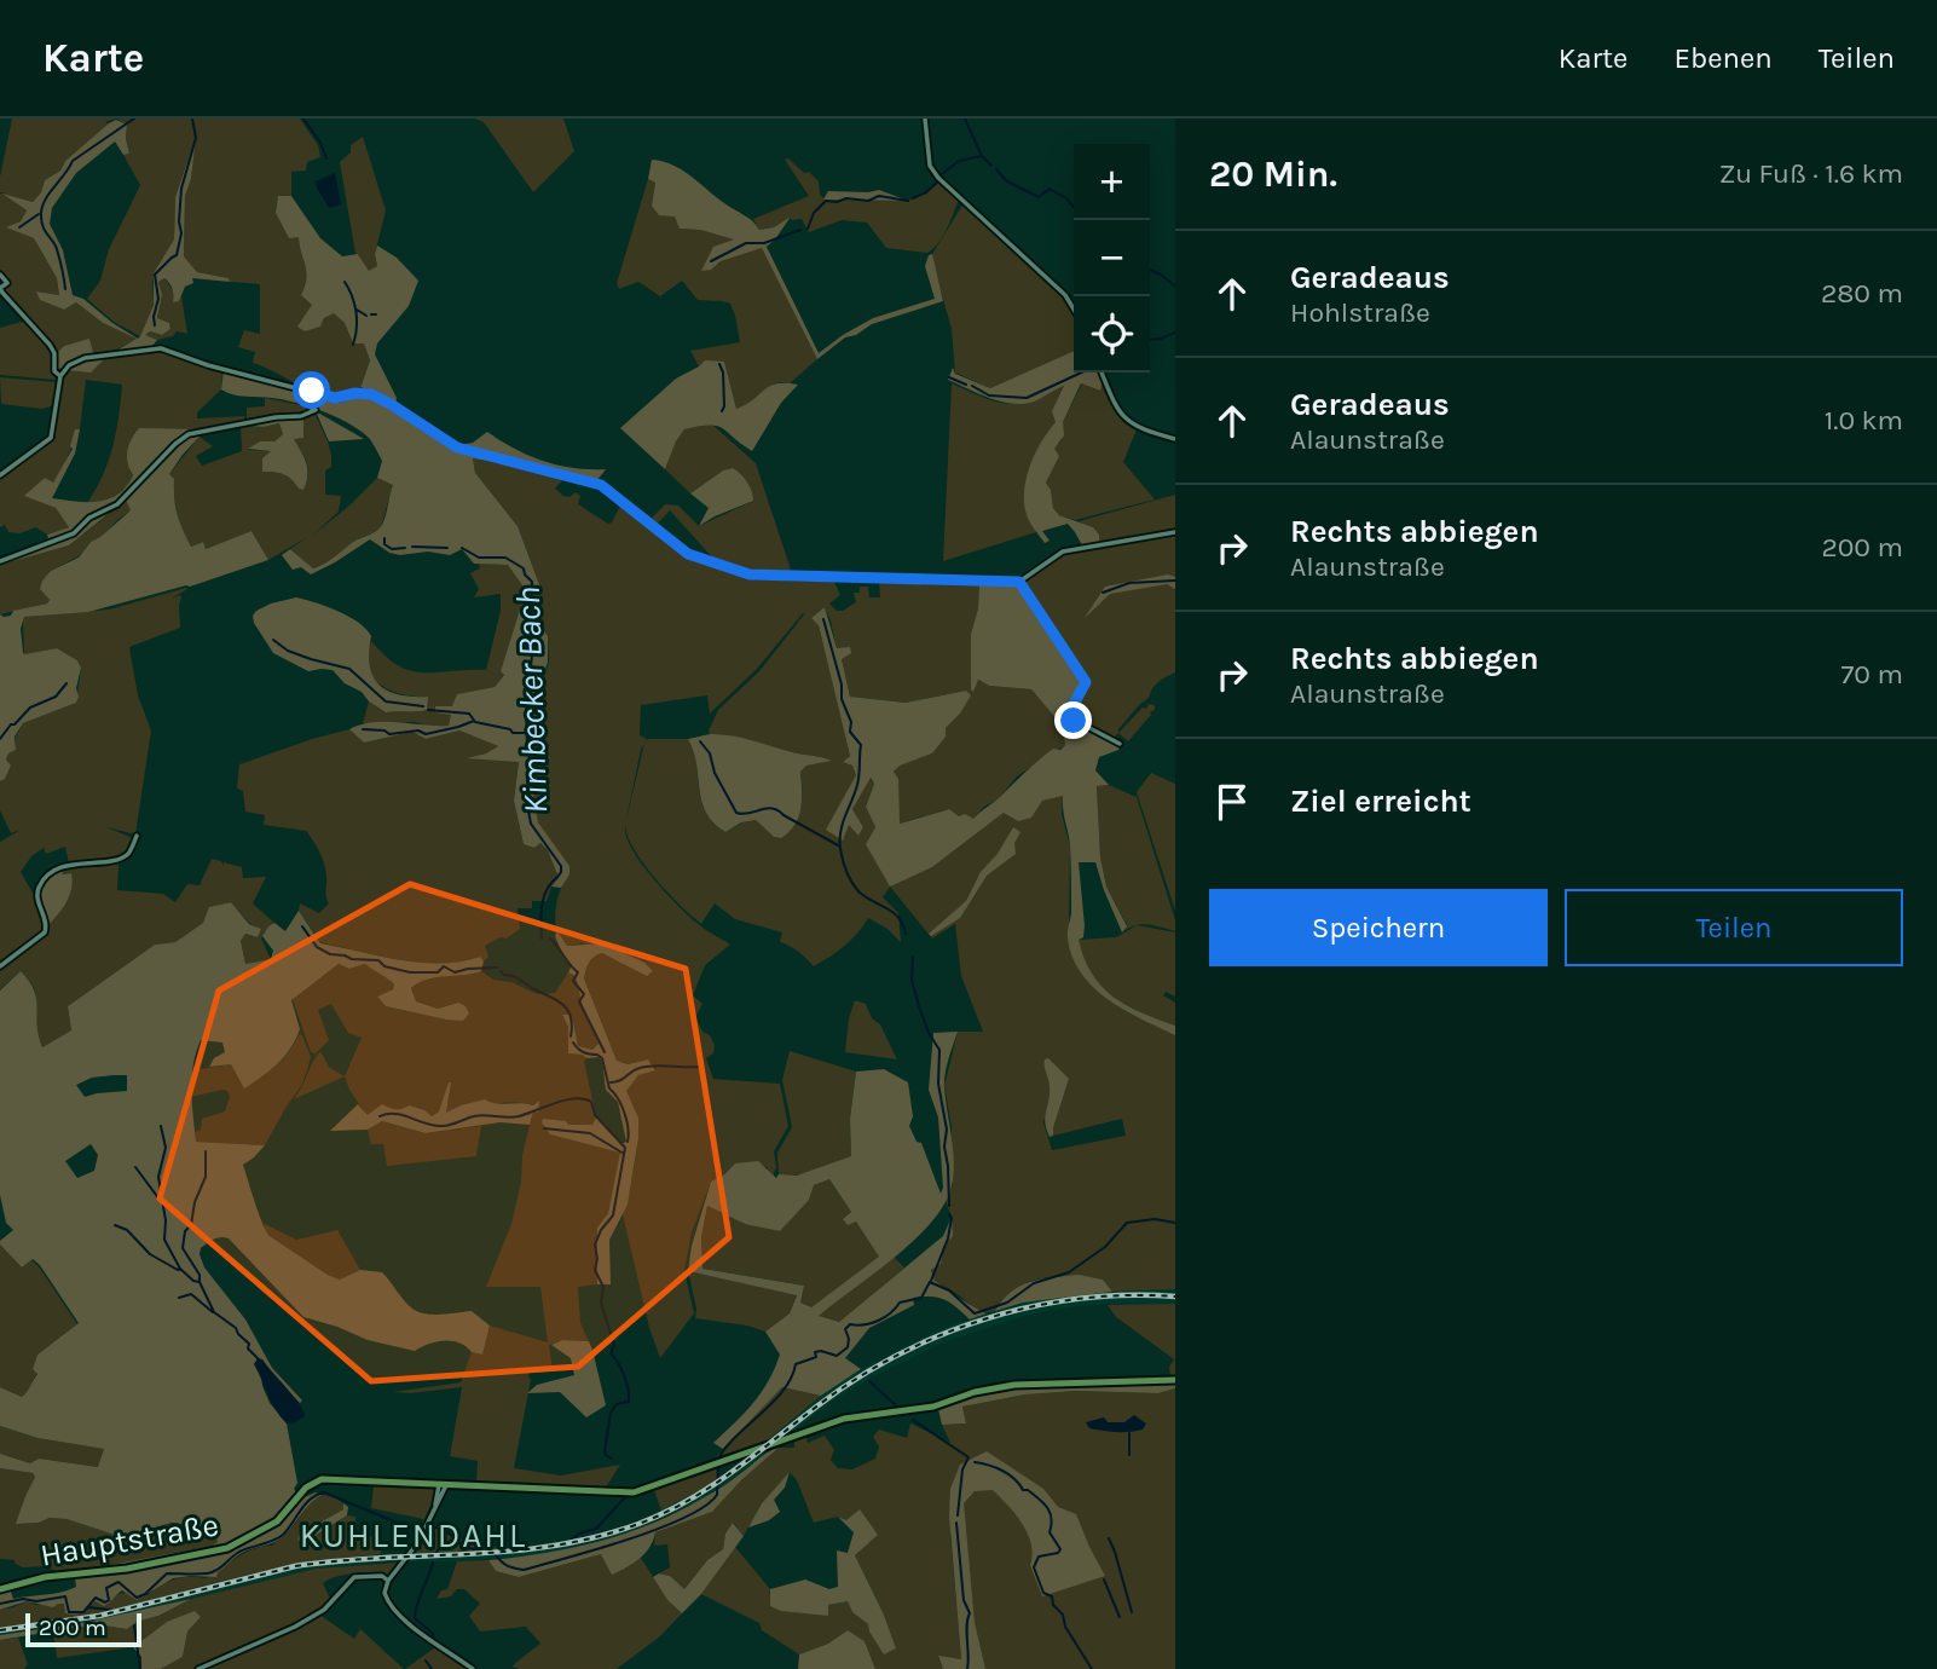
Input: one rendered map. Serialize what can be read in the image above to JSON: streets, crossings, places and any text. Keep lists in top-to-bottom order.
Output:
{
  "streets": {
    "main road": ["Hauptstraße"]
  },
  "districts": ["KUHLENDAHL"],
  "water": ["Kimbecker Bach"],
  "scale_bar": "200 m",
  "page": {
    "header": "Karte",
    "nav": ["Karte", "Ebenen", "Teilen"],
    "heading": ["20 Min.", "Zu Fuß · 1.6 km"],
    "map_buttons": ["+", "−"],
    "list": [
      ["Geradeaus", "Hohlstraße", "280 m"],
      ["Geradeaus", "Alaunstraße", "1.0 km"],
      ["Rechts abbiegen", "Alaunstraße", "200 m"],
      ["Rechts abbiegen", "Alaunstraße", "70 m"],
      "Ziel erreicht"
    ],
    "buttons": ["Speichern", "Teilen"],
    "scale": "200 m"
  }
}
